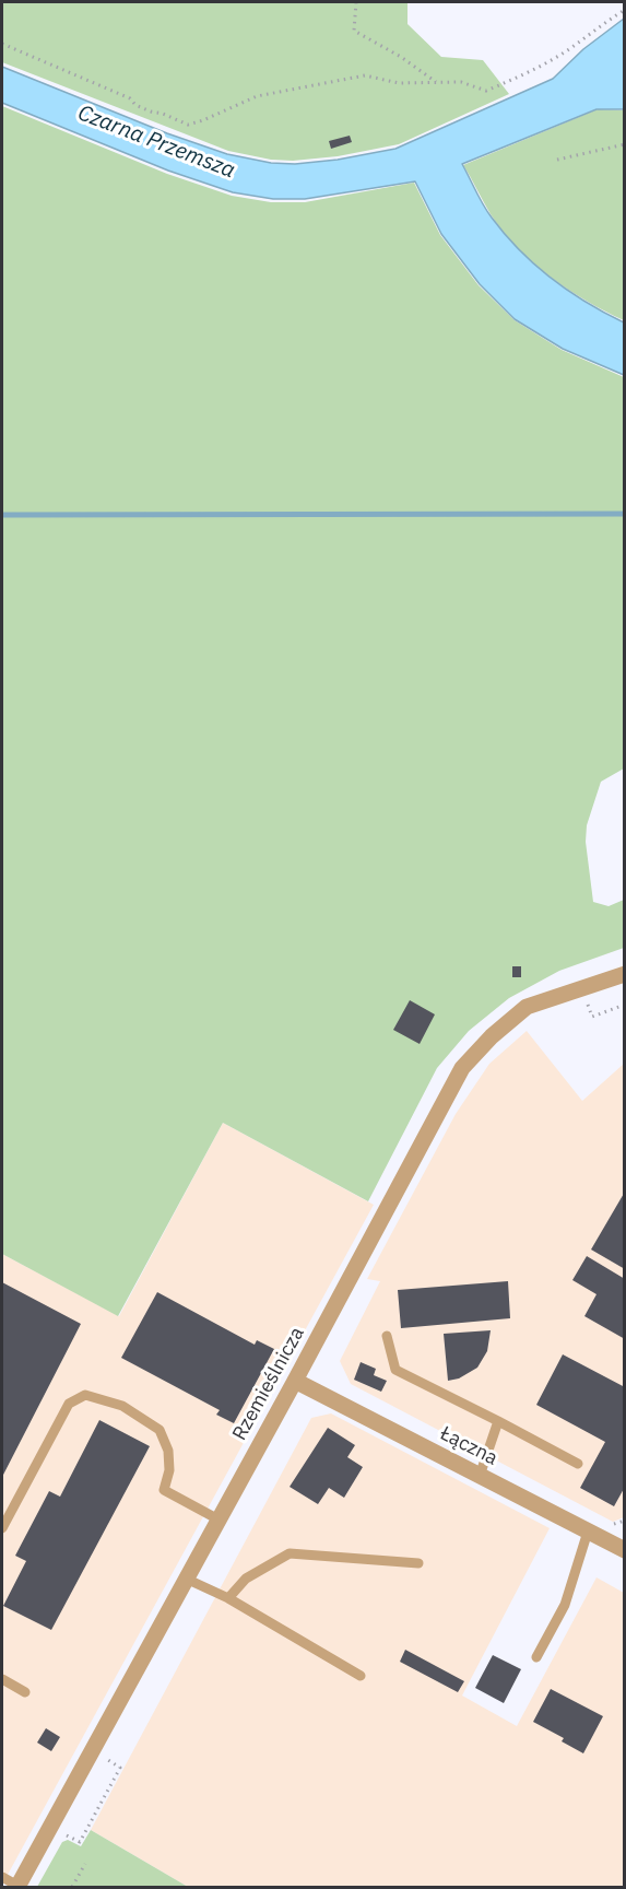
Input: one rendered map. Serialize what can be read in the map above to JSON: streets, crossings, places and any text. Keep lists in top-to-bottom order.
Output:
{
  "streets": {
    "street": ["Rzemieślnicza", "Łączna"]
  },
  "crossings": [
    ["Rzemieślnicza", "Łączna"]
  ],
  "water": ["Czarna Przemsza"]
}
